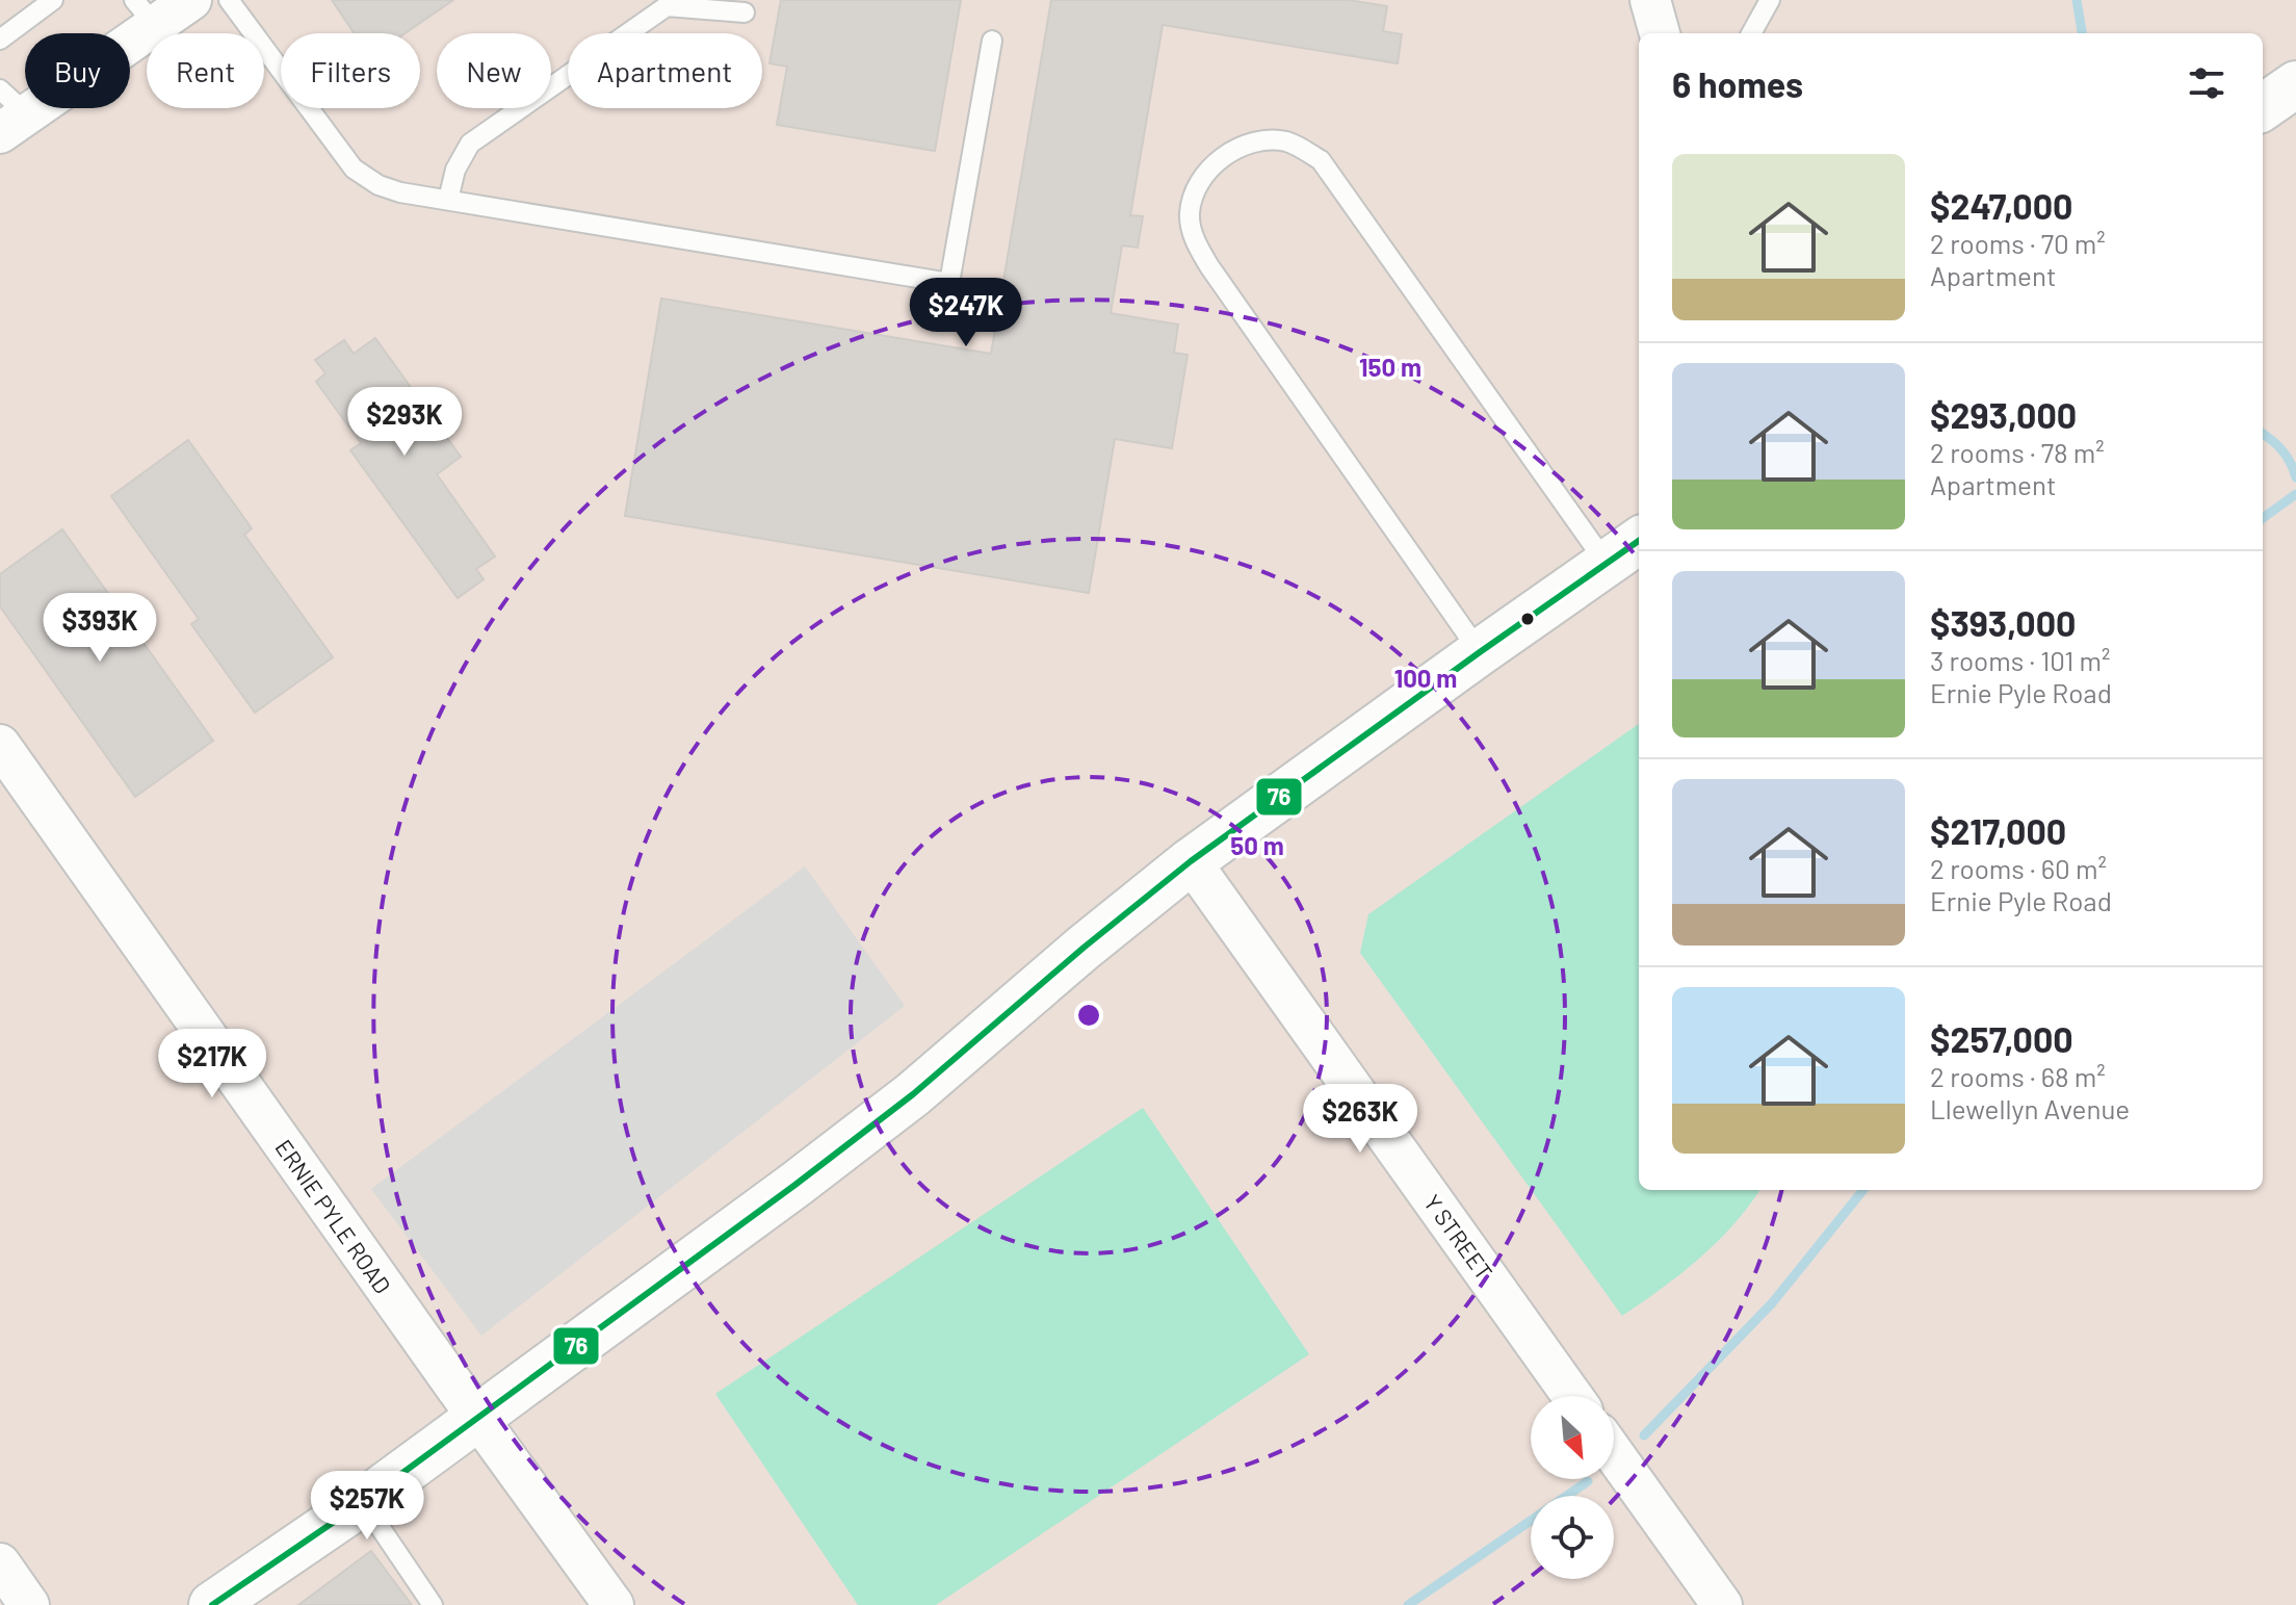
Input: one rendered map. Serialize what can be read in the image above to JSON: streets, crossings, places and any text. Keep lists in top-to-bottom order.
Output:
{
  "streets": {
    "street": ["ERNIE PYLE ROAD", "Y STREET"]
  },
  "lines": ["transit line 76"],
  "north": "bottom right",
  "page": {
    "chip": [
      "Buy",
      "Rent",
      "Filters",
      "New",
      "Apartment"
    ],
    "heading": "6 homes",
    "list": [
      {
        "name": "$247,000",
        "note": "2 rooms · 70 m² · Apartment"
      },
      {
        "name": "$293,000",
        "note": "2 rooms · 78 m² · Apartment"
      },
      {
        "name": "$393,000",
        "note": "3 rooms · 101 m² · Ernie Pyle Road"
      },
      {
        "name": "$217,000",
        "note": "2 rooms · 60 m² · Ernie Pyle Road"
      },
      {
        "name": "$257,000",
        "note": "2 rooms · 68 m² · Llewellyn Avenue"
      }
    ],
    "price": [
      "$247K",
      "$293K",
      "$393K",
      "$217K",
      "$263K",
      "$257K"
    ]
  },
  "rings": ["150 m", "100 m", "50 m"]
}
